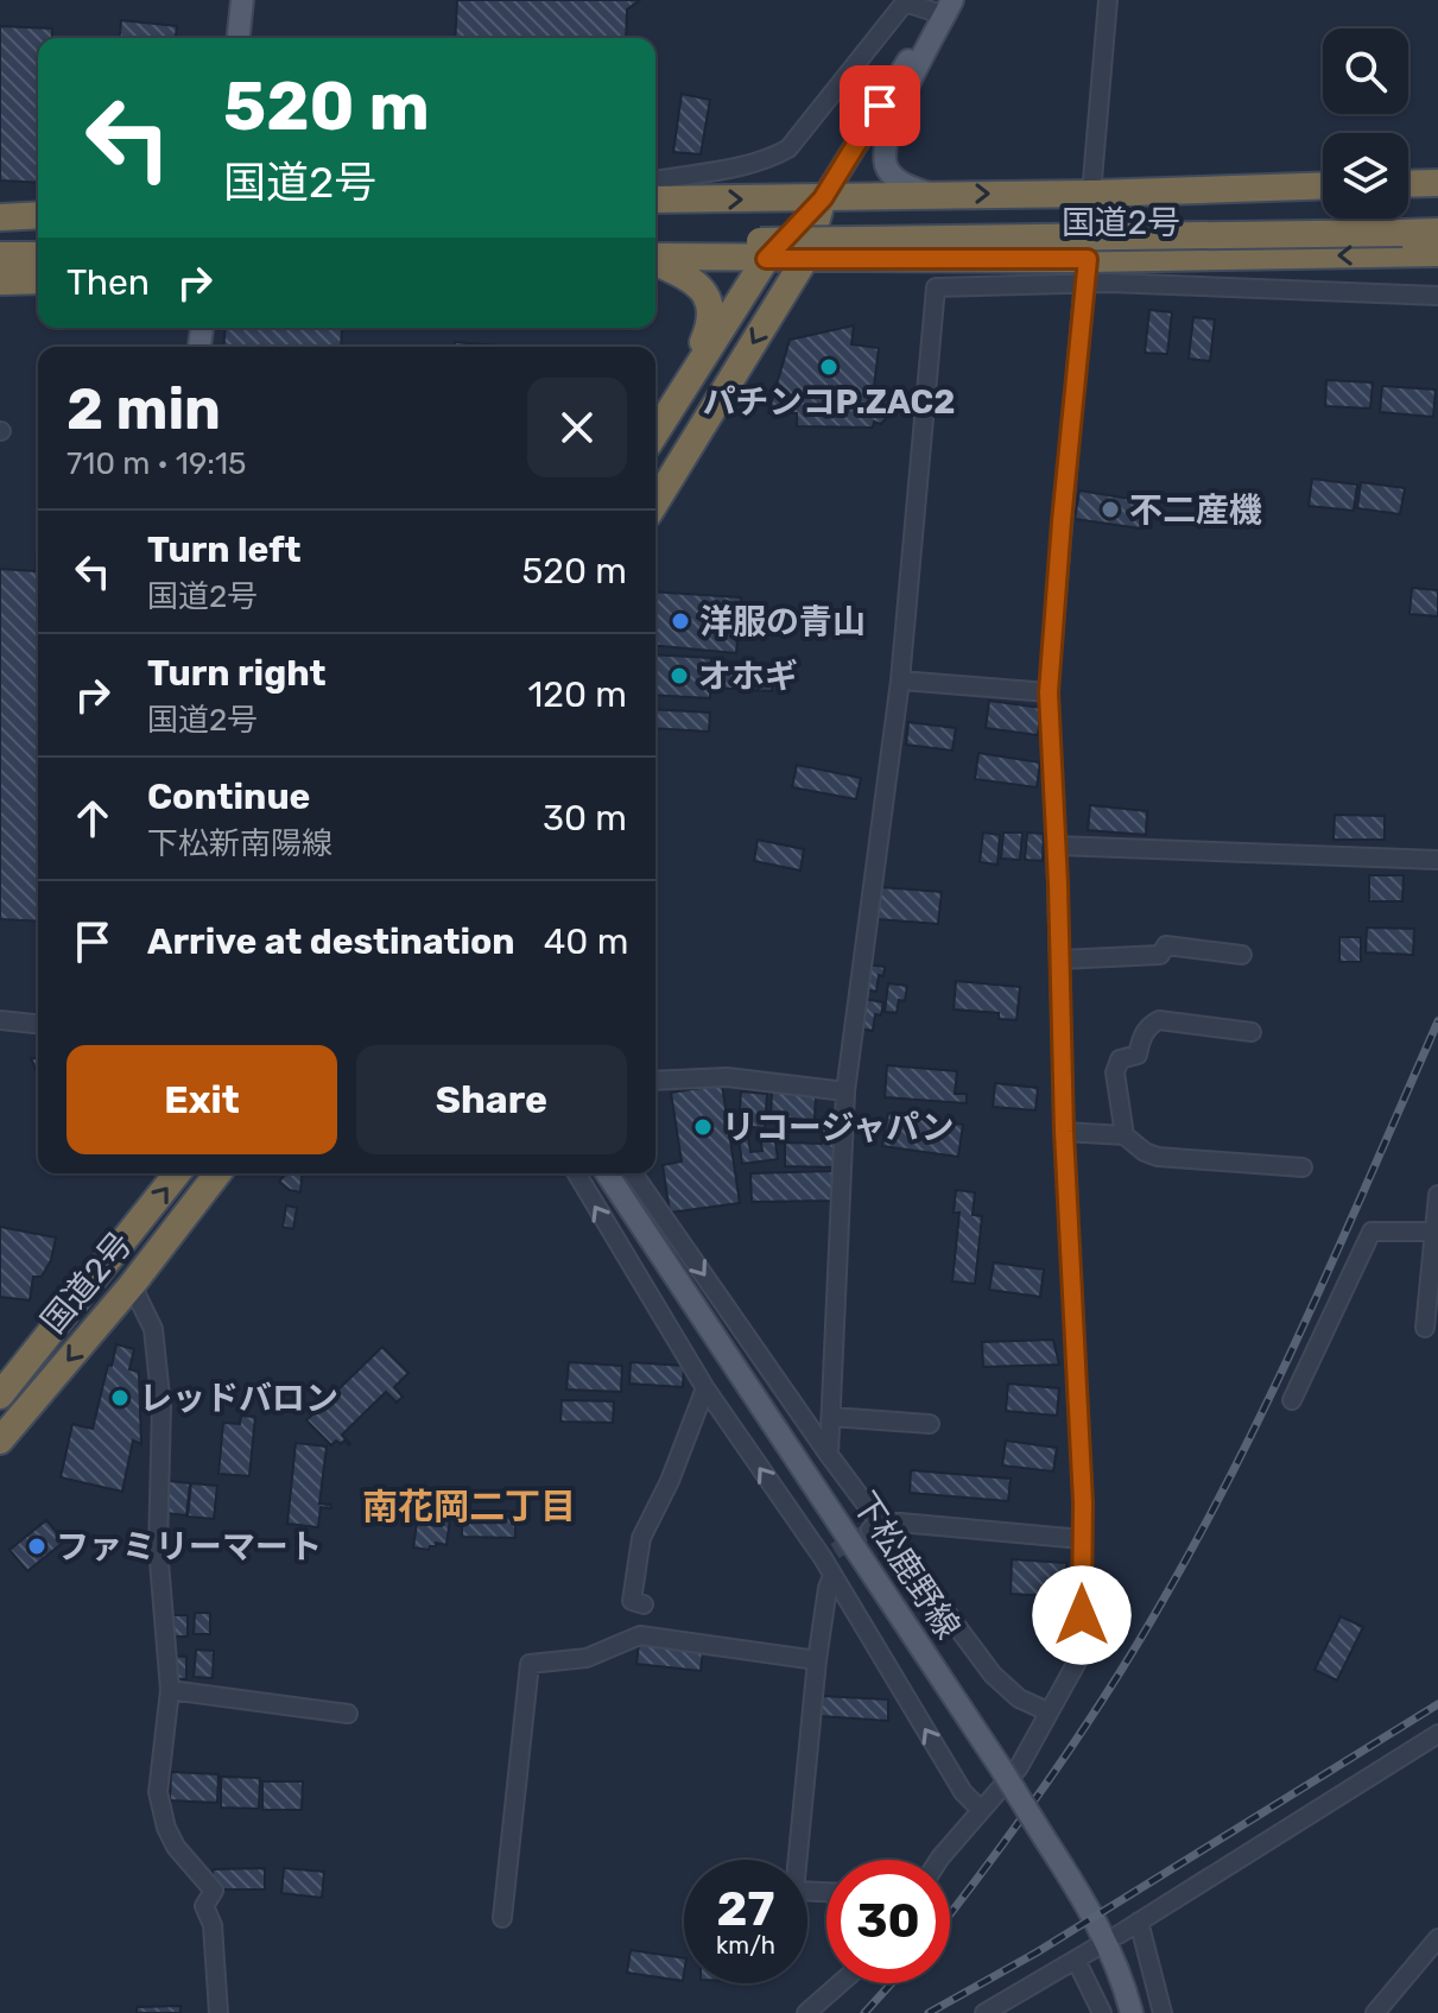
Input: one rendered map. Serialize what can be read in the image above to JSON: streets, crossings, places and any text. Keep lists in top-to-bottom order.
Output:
{
  "streets": {
    "highway": ["国道2号"],
    "main road": ["下松鹿野線"]
  },
  "districts": ["南花岡二丁目"],
  "places": [
    "パチンコP.ZAC2",
    "不二産機",
    "洋服の青山",
    "オホギ",
    "リコージャパン",
    "レッドバロン",
    "ファミリーマート"
  ],
  "page": {
    "turn": ["520 m", "国道2号"],
    "then": "Then",
    "heading": ["2 min", "710 m · 19:15"],
    "list": [
      {
        "name": "Turn left",
        "note": "国道2号",
        "value": "520 m"
      },
      {
        "name": "Turn right",
        "note": "国道2号",
        "value": "120 m"
      },
      {
        "name": "Continue",
        "note": "下松新南陽線",
        "value": "30 m"
      },
      {
        "name": "Arrive at destination",
        "value": "40 m"
      }
    ],
    "buttons": ["Exit", "Share"],
    "speed": "27 km/h",
    "limit": "30"
  }
}
